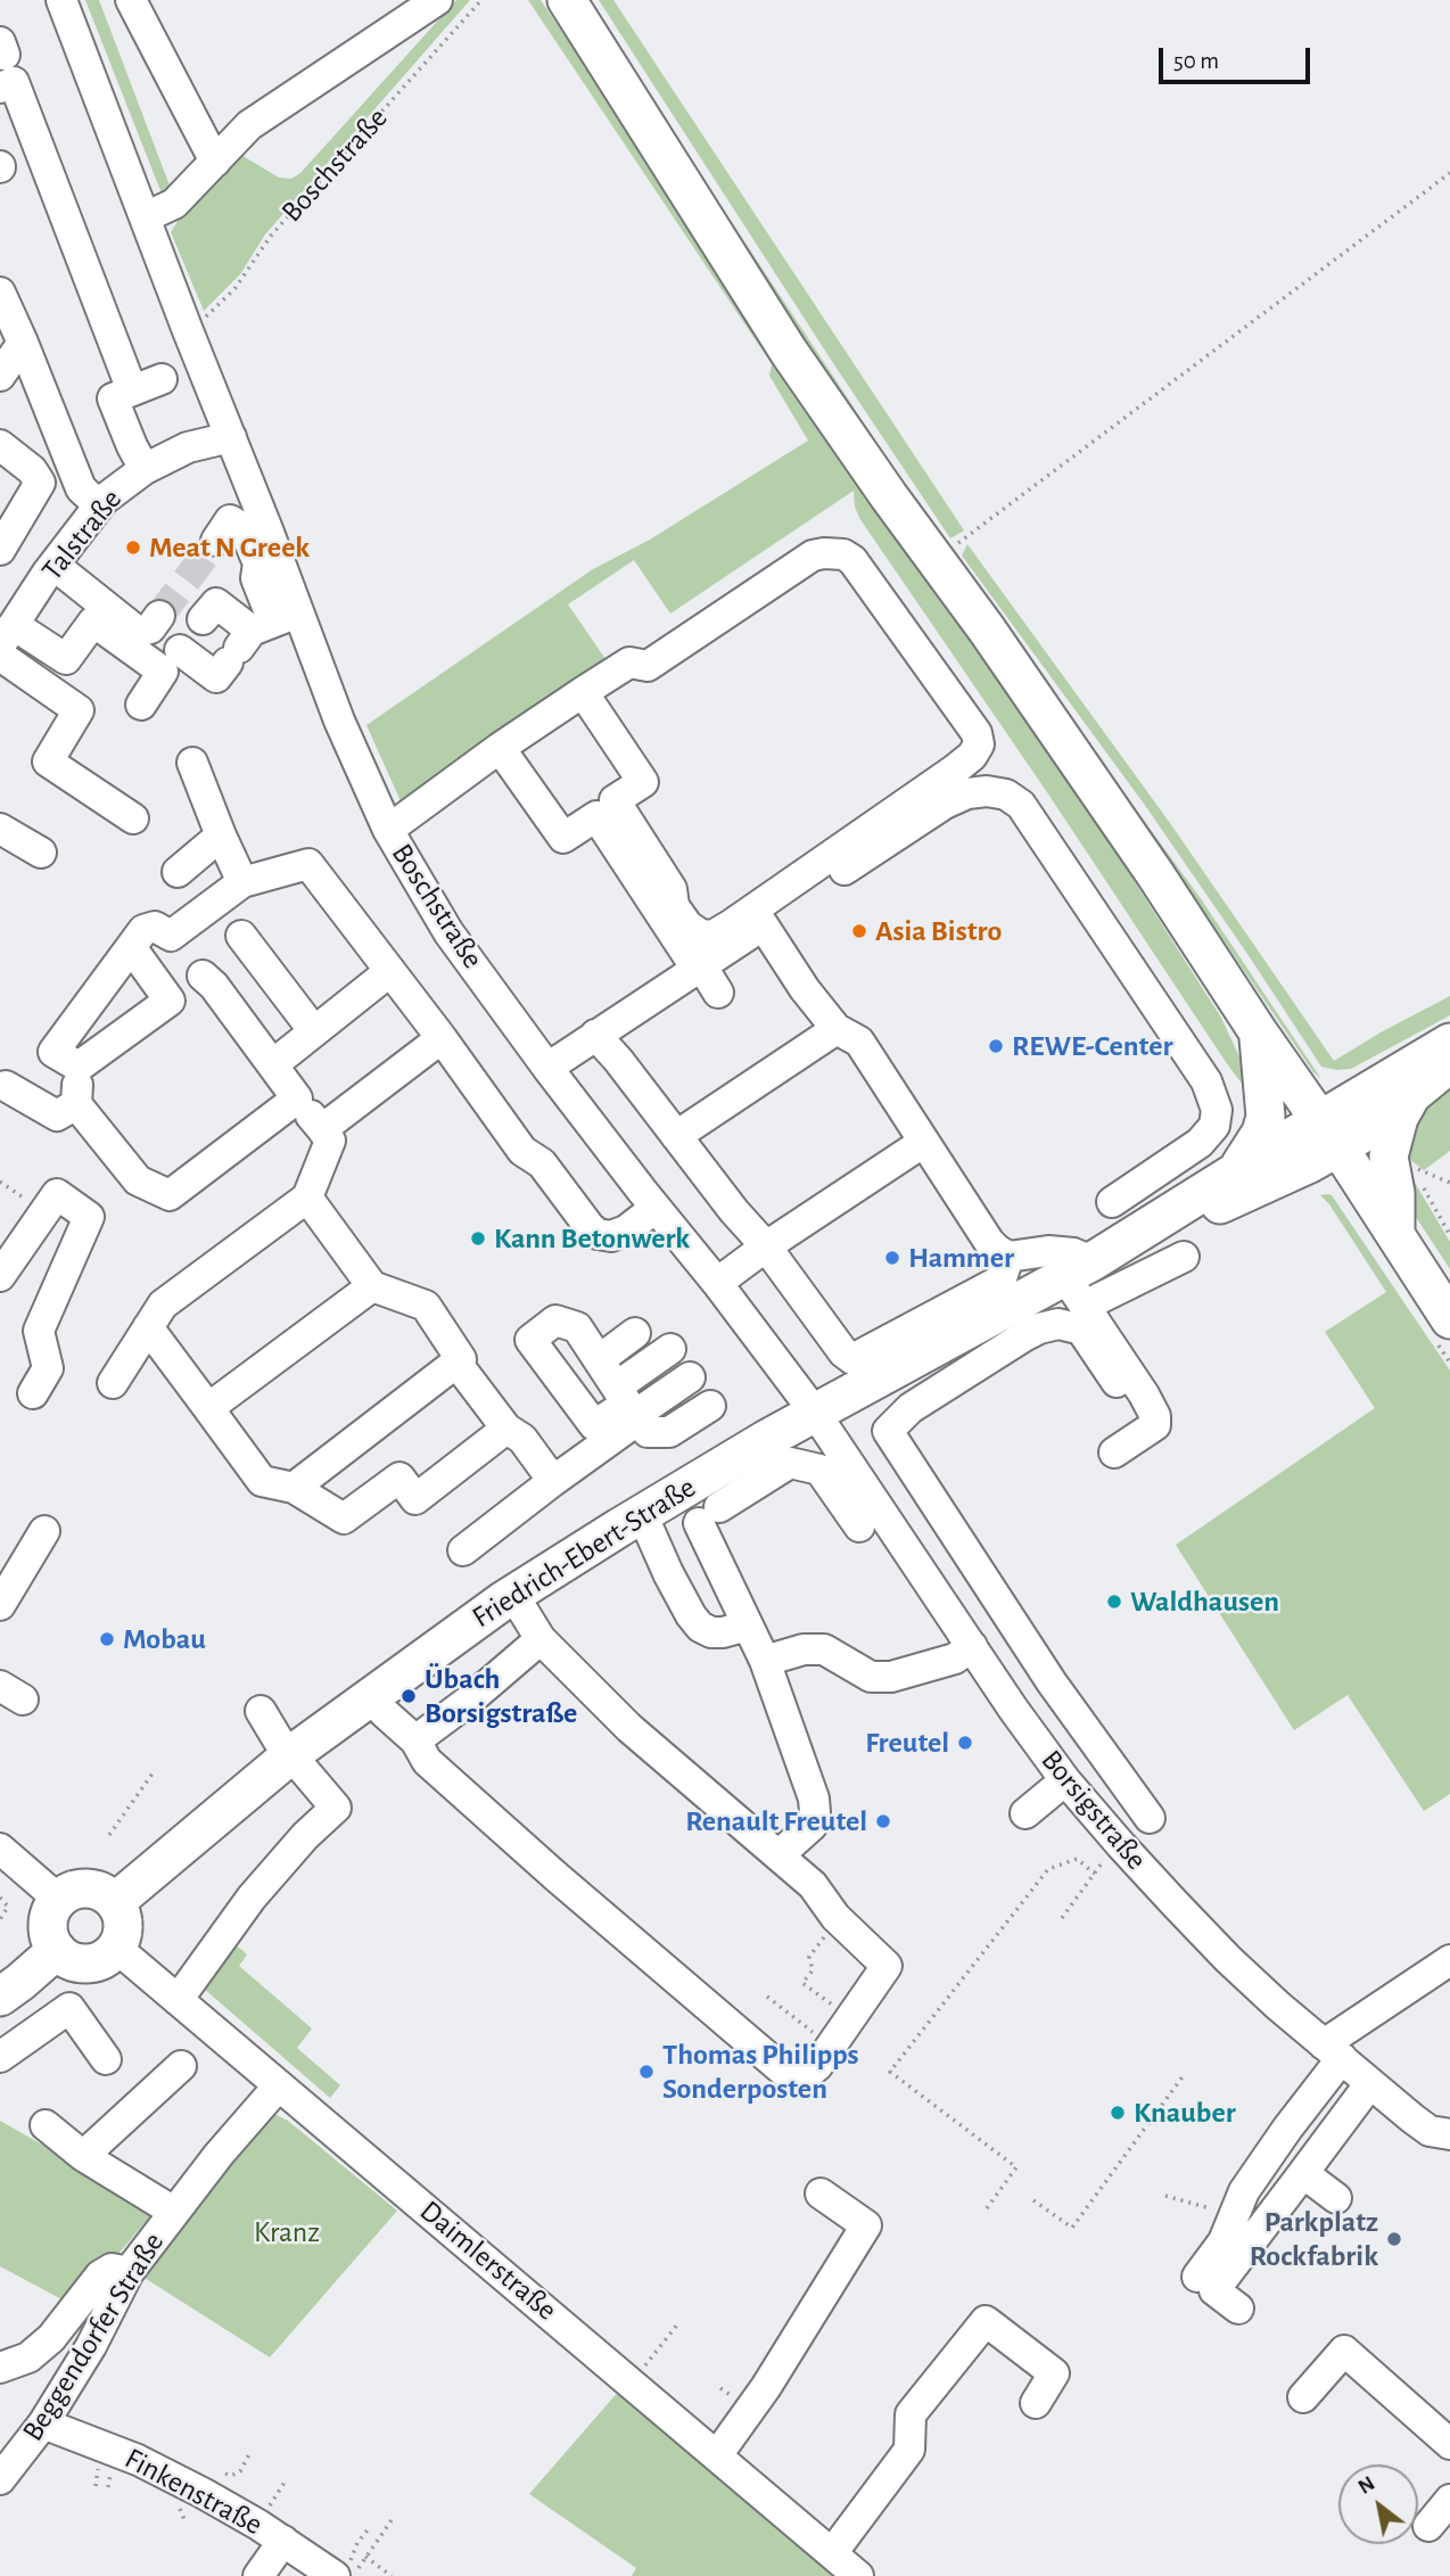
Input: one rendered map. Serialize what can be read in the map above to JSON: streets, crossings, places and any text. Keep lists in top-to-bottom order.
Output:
{
  "streets": {
    "main road": ["Friedrich-Ebert-Straße"],
    "street": [
      "Boschstraße",
      "Talstraße",
      "Borsigstraße",
      "Daimlerstraße",
      "Beggendorfer Straße",
      "Finkenstraße"
    ]
  },
  "crossings": [
    ["Boschstraße", "Talstraße"],
    ["Boschstraße", "Friedrich-Ebert-Straße"],
    ["Boschstraße", "Borsigstraße"],
    ["Friedrich-Ebert-Straße", "Borsigstraße"],
    ["Friedrich-Ebert-Straße", "Daimlerstraße"],
    ["Daimlerstraße", "Beggendorfer Straße"],
    ["Beggendorfer Straße", "Finkenstraße"]
  ],
  "parks": ["Kranz"],
  "places": [
    "Meat N Greek",
    "Asia Bistro",
    "REWE-Center",
    "Kann Betonwerk",
    "Hammer",
    "Waldhausen",
    "Mobau",
    "Übach Borsigstraße",
    "Freutel",
    "Renault Freutel",
    "Thomas Philipps Sonderposten",
    "Knauber",
    "Parkplatz Rockfabrik"
  ],
  "scale_bar": "50 m",
  "north": "top left"
}
